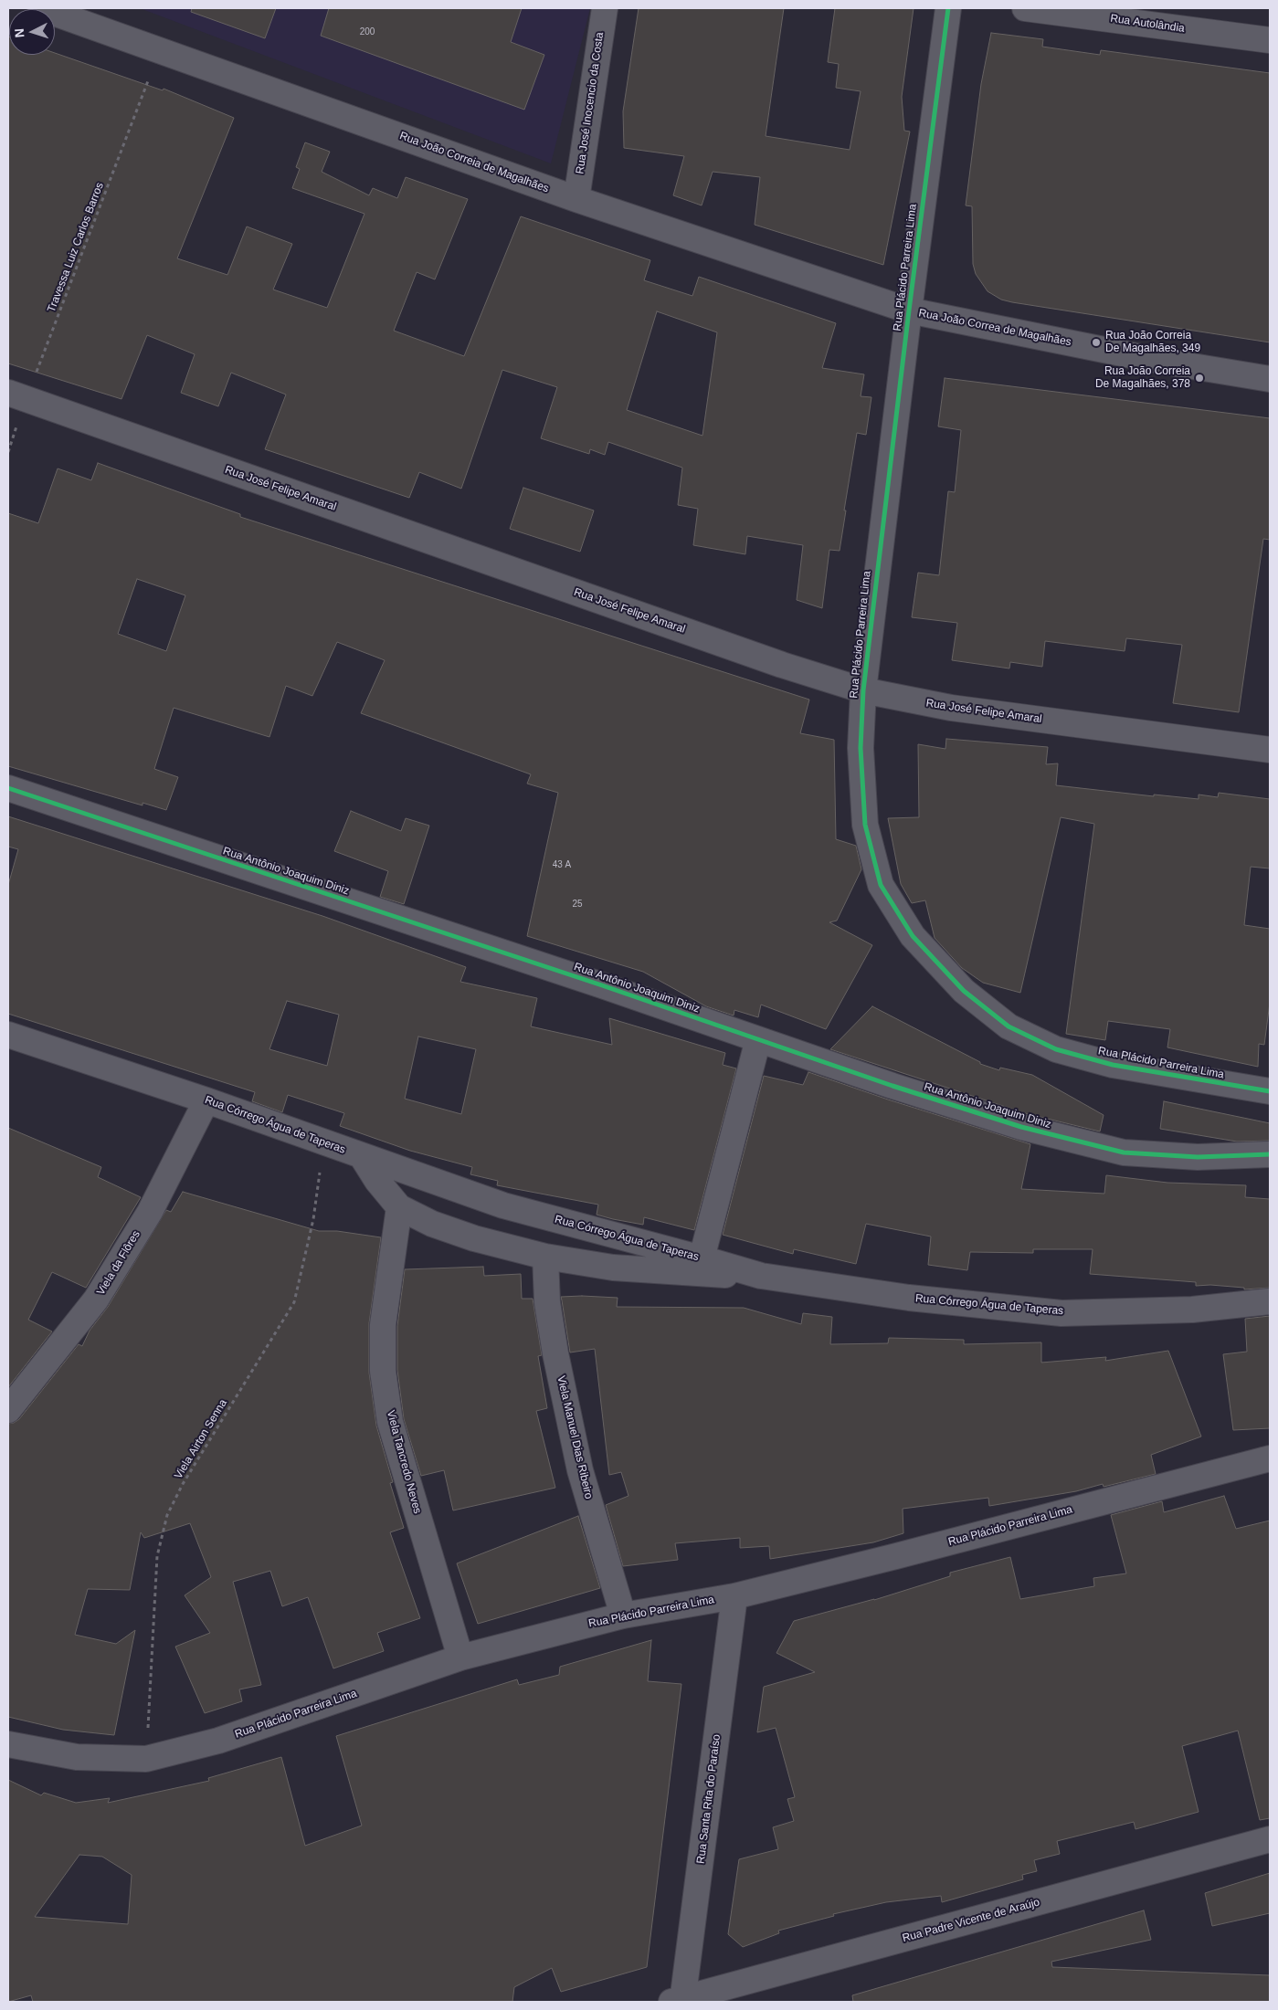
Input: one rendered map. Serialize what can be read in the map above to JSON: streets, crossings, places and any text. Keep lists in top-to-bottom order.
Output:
{
  "streets": {
    "street": [
      "Rua Autolândia",
      "Rua José Inocencio da Costa",
      "Rua João Correia de Magalhães",
      "Rua Plácido Parreira Lima",
      "Rua João Correa de Magalhães",
      "Rua José Felipe Amaral",
      "Rua Antônio Joaquim Diniz",
      "Rua Córrego Água de Taperas",
      "Viela da Flôres",
      "Viela Manuel Dias Ribeiro",
      "Viela Tancredo Neves",
      "Rua Santa Rita do Paraíso",
      "Rua Padre Vicente de Araújo"
    ],
    "path": ["Travessa Luiz Carlos Barros", "Viela Airton Senna"]
  },
  "crossings": [
    ["Rua José Inocencio da Costa", "Rua João Correia de Magalhães"],
    ["Rua João Correia de Magalhães", "Travessa Luiz Carlos Barros"],
    ["Rua João Correia de Magalhães", "Rua Plácido Parreira Lima"],
    ["Rua João Correia de Magalhães", "Rua João Correa de Magalhães"],
    ["Travessa Luiz Carlos Barros", "Rua José Felipe Amaral"],
    ["Rua Plácido Parreira Lima", "Rua João Correa de Magalhães"],
    ["Rua Plácido Parreira Lima", "Rua José Felipe Amaral"],
    ["Rua Plácido Parreira Lima", "Viela Manuel Dias Ribeiro"],
    ["Rua Plácido Parreira Lima", "Viela Airton Senna"],
    ["Rua Plácido Parreira Lima", "Viela Tancredo Neves"],
    ["Rua Plácido Parreira Lima", "Rua Santa Rita do Paraíso"],
    ["Rua Córrego Água de Taperas", "Viela da Flôres"],
    ["Rua Córrego Água de Taperas", "Viela Airton Senna"],
    ["Rua Santa Rita do Paraíso", "Rua Padre Vicente de Araújo"]
  ],
  "places": ["Rua João Correia De Magalhães, 349", "Rua João Correia De Magalhães, 378"],
  "house_numbers": ["200", "43 A", "25"],
  "north": "left"
}
